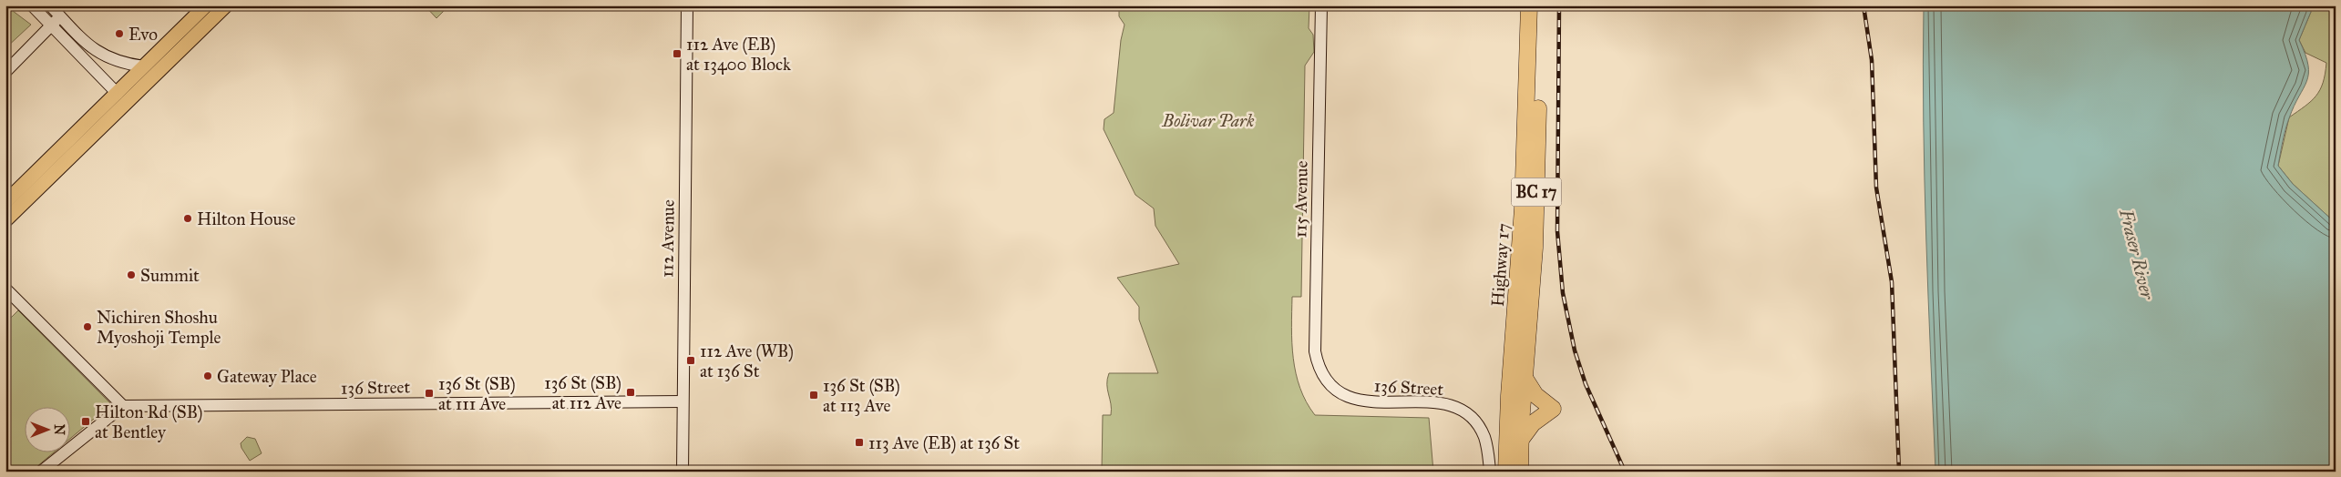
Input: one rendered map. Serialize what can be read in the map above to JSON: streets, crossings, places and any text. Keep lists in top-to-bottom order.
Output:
{
  "streets": {
    "highway": ["BC 17", "Highway 17"],
    "street": ["115 Avenue", "112 Avenue", "136 Street"]
  },
  "crossings": [
    ["115 Avenue", "136 Street"],
    ["112 Avenue", "136 Street"]
  ],
  "water": ["Fraser River"],
  "parks": ["Bolivar Park"],
  "places": {
    "other": [
      "Evo",
      "Hilton House",
      "Summit",
      "Nichiren Shoshu Myoshoji Temple",
      "Gateway Place"
    ],
    "transit": [
      "112 Ave (EB) at 13400 Block",
      "112 Ave (WB) at 136 St",
      "136 St (SB) at 112 Ave",
      "136 St (SB) at 111 Ave",
      "136 St (SB) at 113 Ave",
      "Hilton Rd (SB) at Bentley",
      "113 Ave (EB) at 136 St"
    ]
  },
  "north": "right"
}
